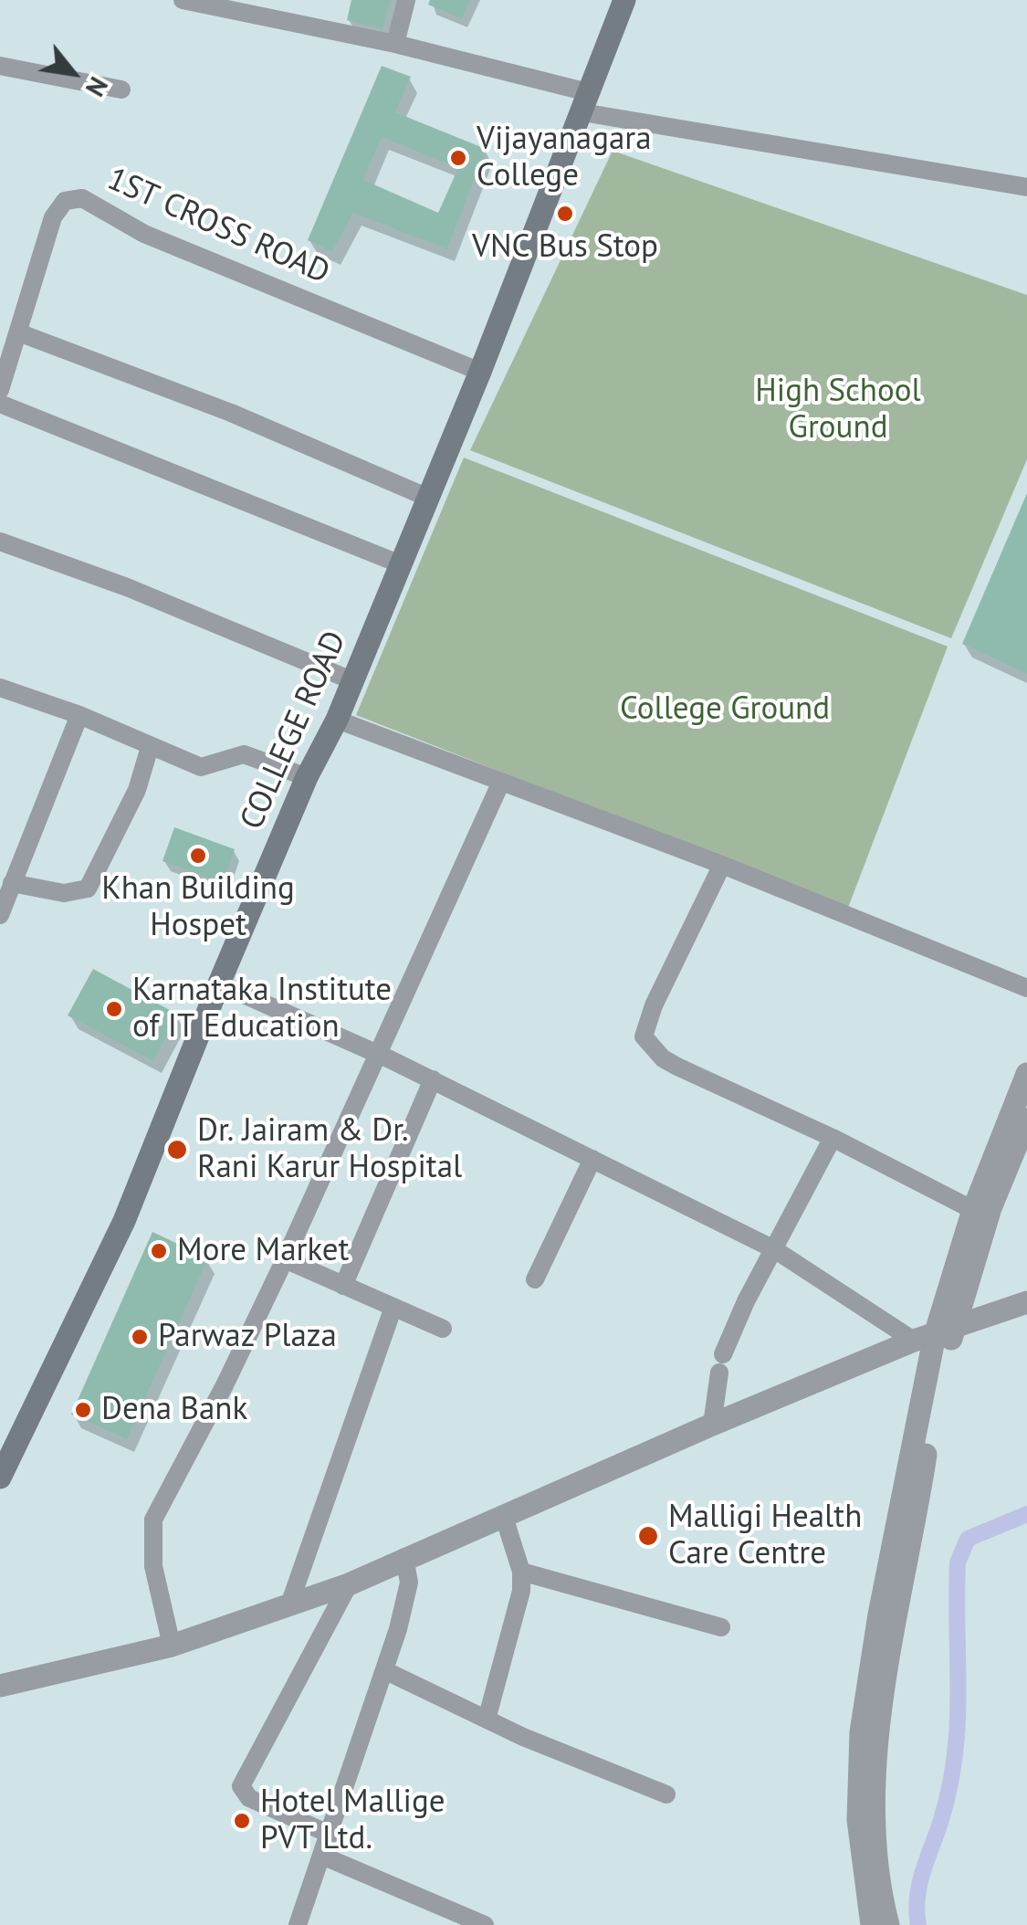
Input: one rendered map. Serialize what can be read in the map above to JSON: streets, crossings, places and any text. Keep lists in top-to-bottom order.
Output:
{
  "streets": {
    "main road": ["COLLEGE ROAD"],
    "street": ["1ST CROSS ROAD"]
  },
  "crossings": [
    ["1ST CROSS ROAD", "COLLEGE ROAD"]
  ],
  "parks": ["High School Ground", "College Ground"],
  "places": [
    "Vijayanagara College",
    "VNC Bus Stop",
    "Khan Building Hospet",
    "Karnataka Institute of IT Education",
    "Dr. Jairam & Dr. Rani Karur Hospital",
    "More Market",
    "Parwaz Plaza",
    "Dena Bank",
    "Malligi Health Care Centre",
    "Hotel Mallige PVT Ltd."
  ],
  "north": "bottom right"
}
